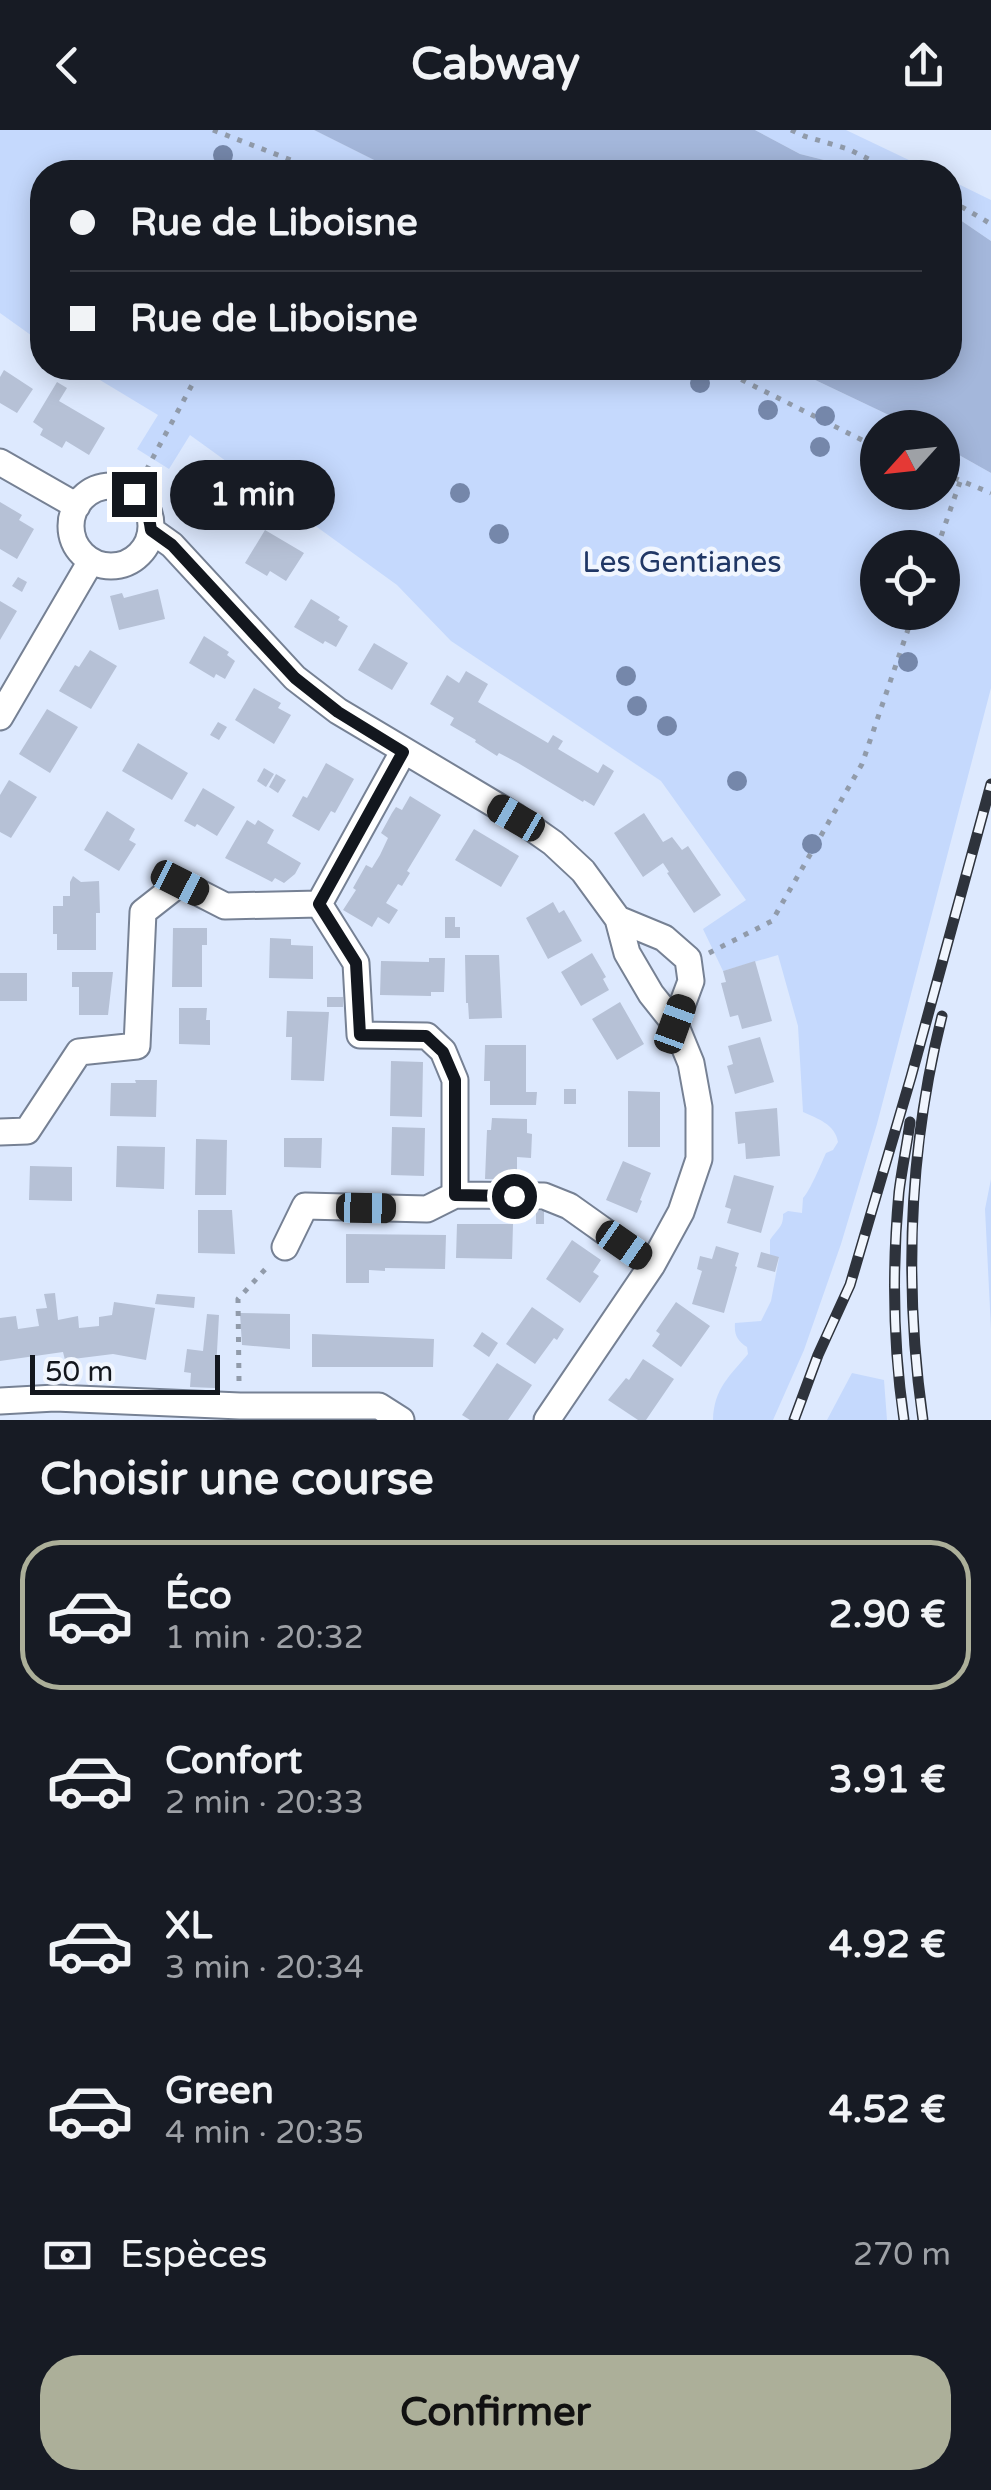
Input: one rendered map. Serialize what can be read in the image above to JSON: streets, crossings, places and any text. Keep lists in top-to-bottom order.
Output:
{
  "parks": ["Les Gentianes"],
  "scale_bar": "50 m",
  "north": "bottom left",
  "page": {
    "header": "Cabway",
    "banner": ["Rue de Liboisne", "Rue de Liboisne"],
    "bubble": "1 min",
    "scale": "50 m",
    "heading": "Choisir une course",
    "list": [
      {
        "name": "Éco",
        "note": "1 min · 20:32",
        "value": "2.90 €"
      },
      {
        "name": "Confort",
        "note": "2 min · 20:33",
        "value": "3.91 €"
      },
      {
        "name": "XL",
        "note": "3 min · 20:34",
        "value": "4.92 €"
      },
      {
        "name": "Green",
        "note": "4 min · 20:35",
        "value": "4.52 €"
      }
    ],
    "pay": ["Espèces", "270 m"],
    "buttons": "Confirmer"
  }
}
